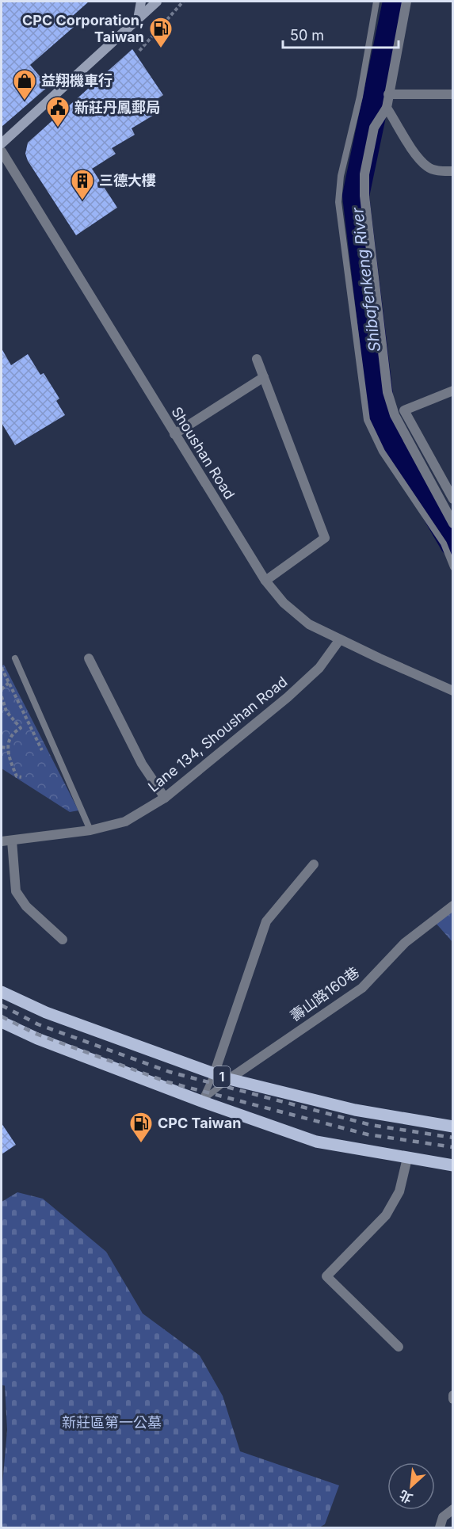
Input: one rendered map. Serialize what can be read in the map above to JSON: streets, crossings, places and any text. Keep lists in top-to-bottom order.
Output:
{
  "streets": {
    "main road": ["1"],
    "street": ["Shoushan Road", "Lane 134, Shoushan Road", "壽山路160巷"]
  },
  "crossings": [
    ["Shoushan Road", "Lane 134, Shoushan Road"],
    ["壽山路160巷", "1"]
  ],
  "water": ["Shibafenkeng River"],
  "parks": ["新莊區第一公墓"],
  "places": {
    "fuel station": ["CPC Corporation, Taiwan", "CPC Taiwan"],
    "shop": ["益翔機車行"],
    "public building": ["新莊丹鳳郵局"],
    "building": ["三德大樓"]
  },
  "scale_bar": "50 m",
  "north": "bottom left"
}
